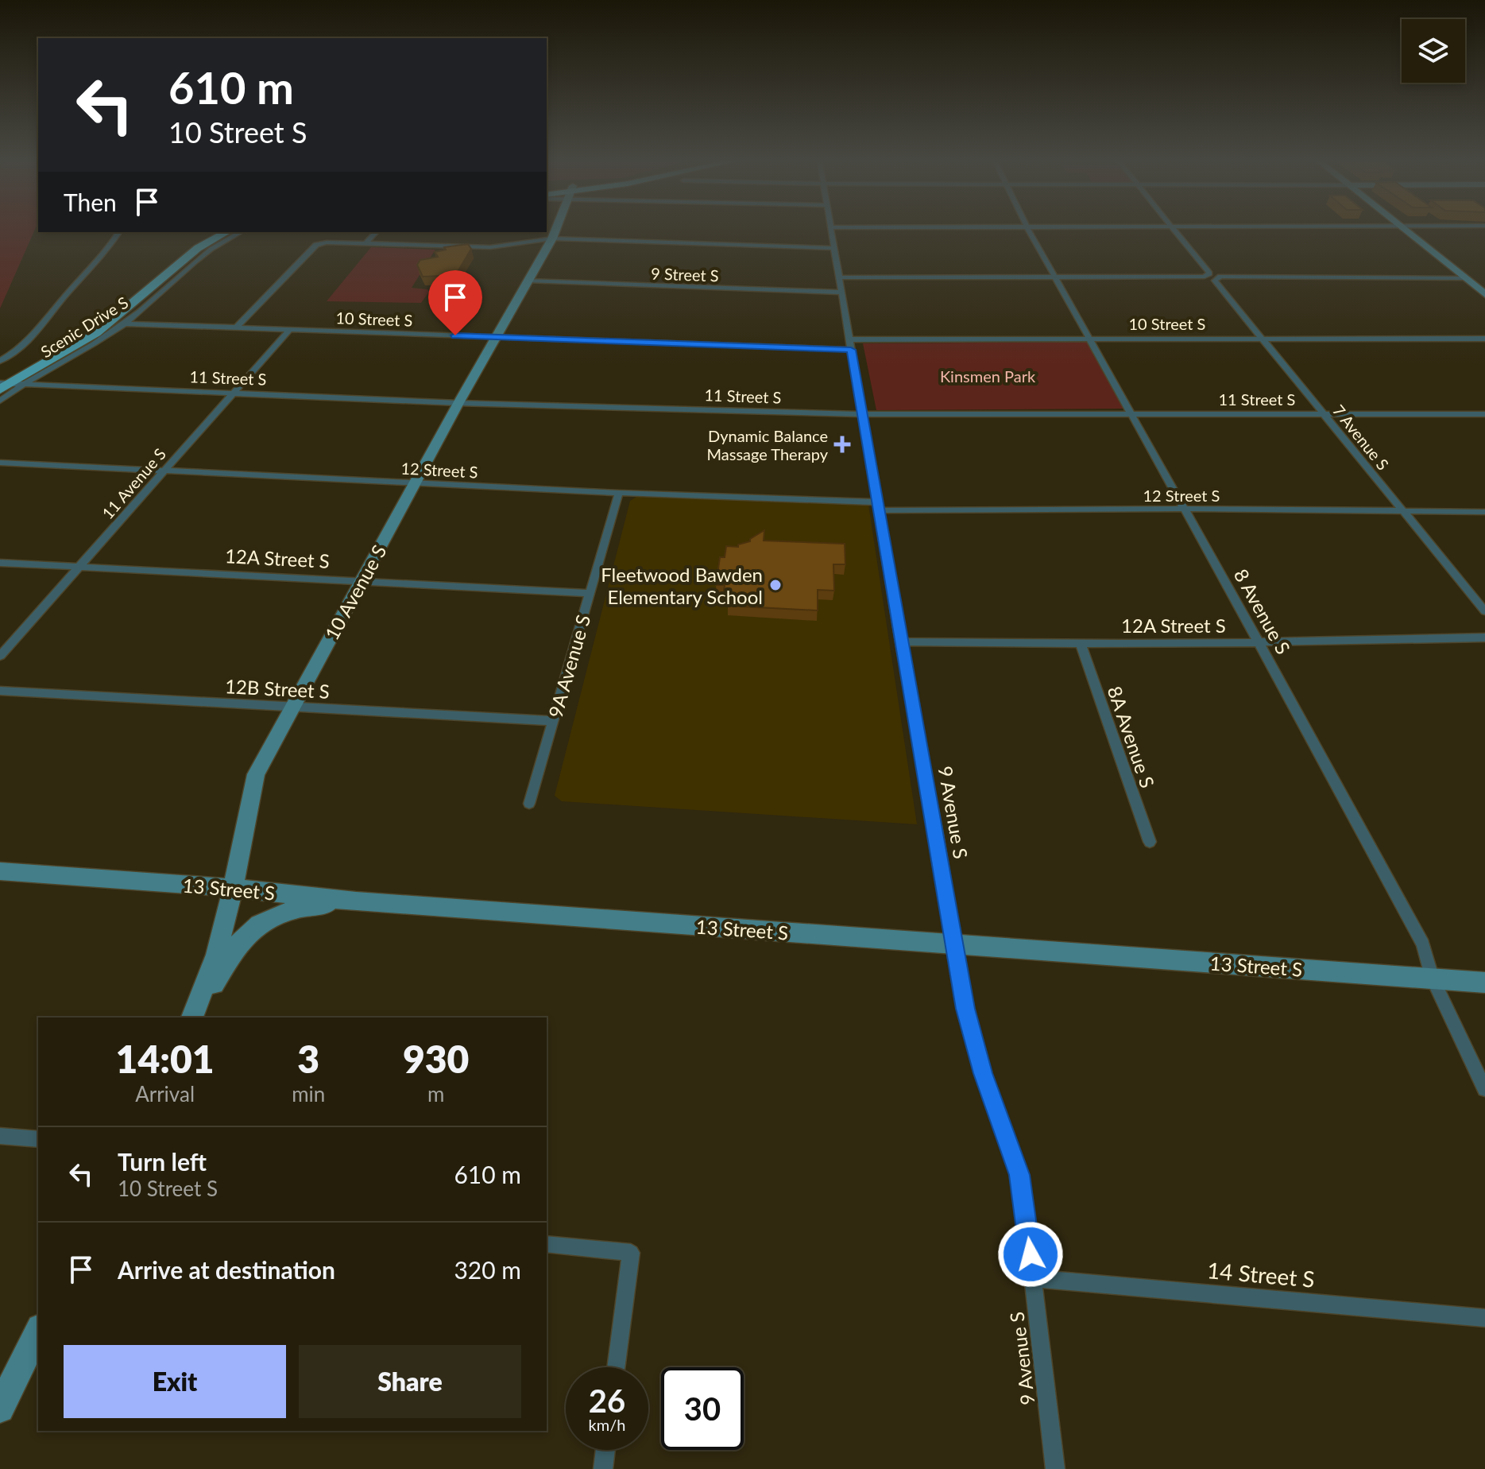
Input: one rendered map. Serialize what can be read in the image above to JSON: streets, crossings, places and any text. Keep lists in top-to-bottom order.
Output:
{
  "streets": {
    "main road": ["Scenic Drive S"],
    "street": [
      "9 Street S",
      "10 Street S",
      "11 Street S",
      "7 Avenue S",
      "12 Street S",
      "11 Avenue S",
      "12A Street S",
      "10 Avenue S",
      "8 Avenue S",
      "9A Avenue S",
      "12B Street S",
      "8A Avenue S",
      "9 Avenue S",
      "13 Street S",
      "14 Street S"
    ]
  },
  "crossings": [
    ["9 Street S", "10 Avenue S"],
    ["9 Street S", "9 Avenue S"],
    ["10 Street S", "Scenic Drive S"],
    ["10 Street S", "7 Avenue S"],
    ["10 Street S", "11 Avenue S"],
    ["10 Street S", "10 Avenue S"],
    ["10 Street S", "8 Avenue S"],
    ["10 Street S", "9 Avenue S"],
    ["Scenic Drive S", "11 Street S"],
    ["11 Street S", "7 Avenue S"],
    ["11 Street S", "11 Avenue S"],
    ["11 Street S", "10 Avenue S"],
    ["11 Street S", "8 Avenue S"],
    ["11 Street S", "9 Avenue S"],
    ["7 Avenue S", "12 Street S"],
    ["12 Street S", "11 Avenue S"],
    ["12 Street S", "10 Avenue S"],
    ["12 Street S", "8 Avenue S"],
    ["12 Street S", "9A Avenue S"],
    ["12 Street S", "9 Avenue S"],
    ["11 Avenue S", "12A Street S"],
    ["12A Street S", "10 Avenue S"],
    ["12A Street S", "8 Avenue S"],
    ["12A Street S", "9A Avenue S"],
    ["12A Street S", "8A Avenue S"],
    ["12A Street S", "9 Avenue S"],
    ["10 Avenue S", "12B Street S"],
    ["10 Avenue S", "13 Street S"],
    ["8 Avenue S", "13 Street S"],
    ["9A Avenue S", "12B Street S"],
    ["9 Avenue S", "13 Street S"],
    ["9 Avenue S", "14 Street S"]
  ],
  "parks": ["Kinsmen Park"],
  "places": {
    "health": ["Dynamic Balance Massage Therapy"],
    "other": ["Fleetwood Bawden Elementary School"]
  },
  "page": {
    "turn": ["610 m", "10 Street S"],
    "then": "Then",
    "eta": [
      "14:01",
      "Arrival",
      "3",
      "min",
      "930",
      "m"
    ],
    "list": [
      {
        "name": "Turn left",
        "note": "10 Street S",
        "value": "610 m"
      },
      {
        "name": "Arrive at destination",
        "value": "320 m"
      }
    ],
    "buttons": ["Exit", "Share"],
    "speed": "26 km/h",
    "limit": "30"
  }
}
